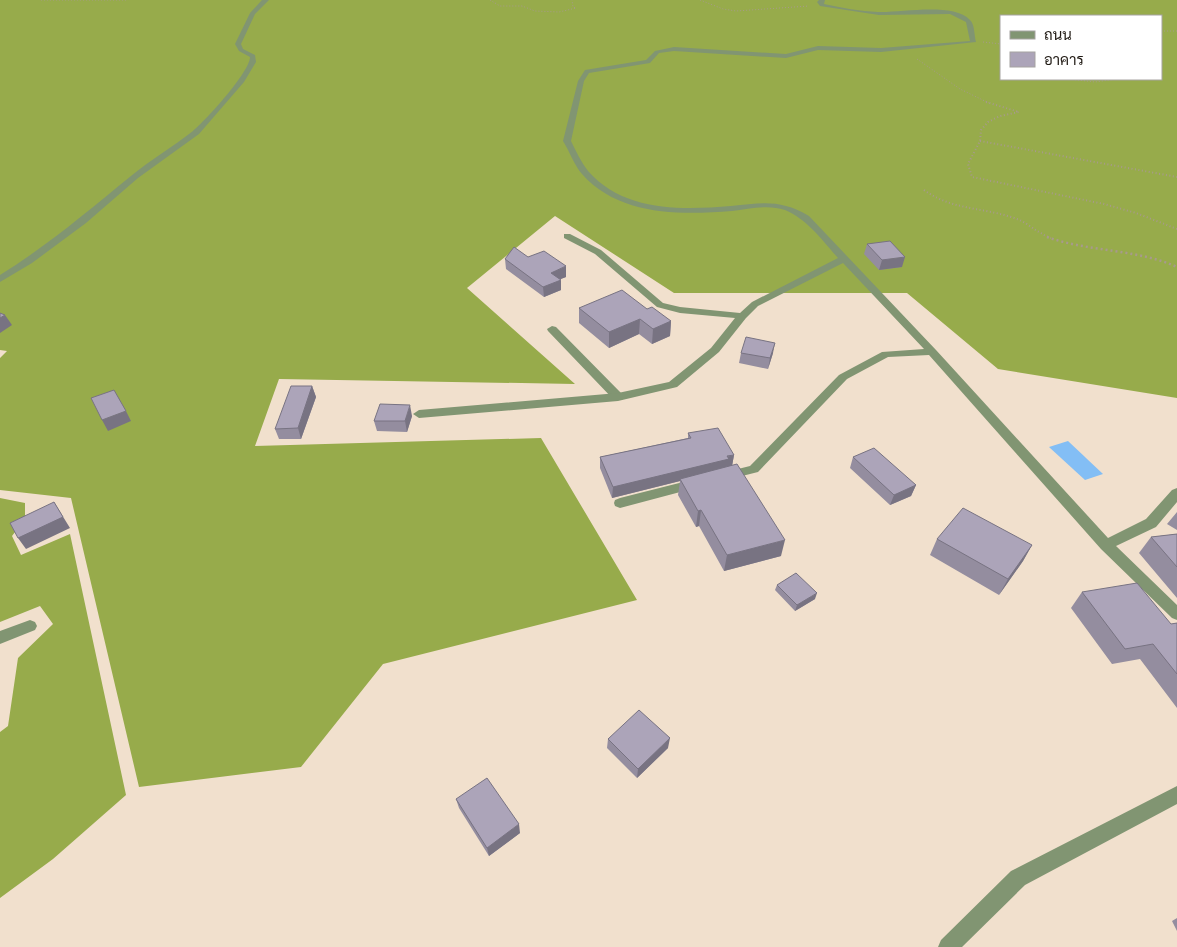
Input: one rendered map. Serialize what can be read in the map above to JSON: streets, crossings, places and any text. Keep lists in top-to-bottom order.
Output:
{
  "legend": ["ถนน", "อาคาร"]
}
